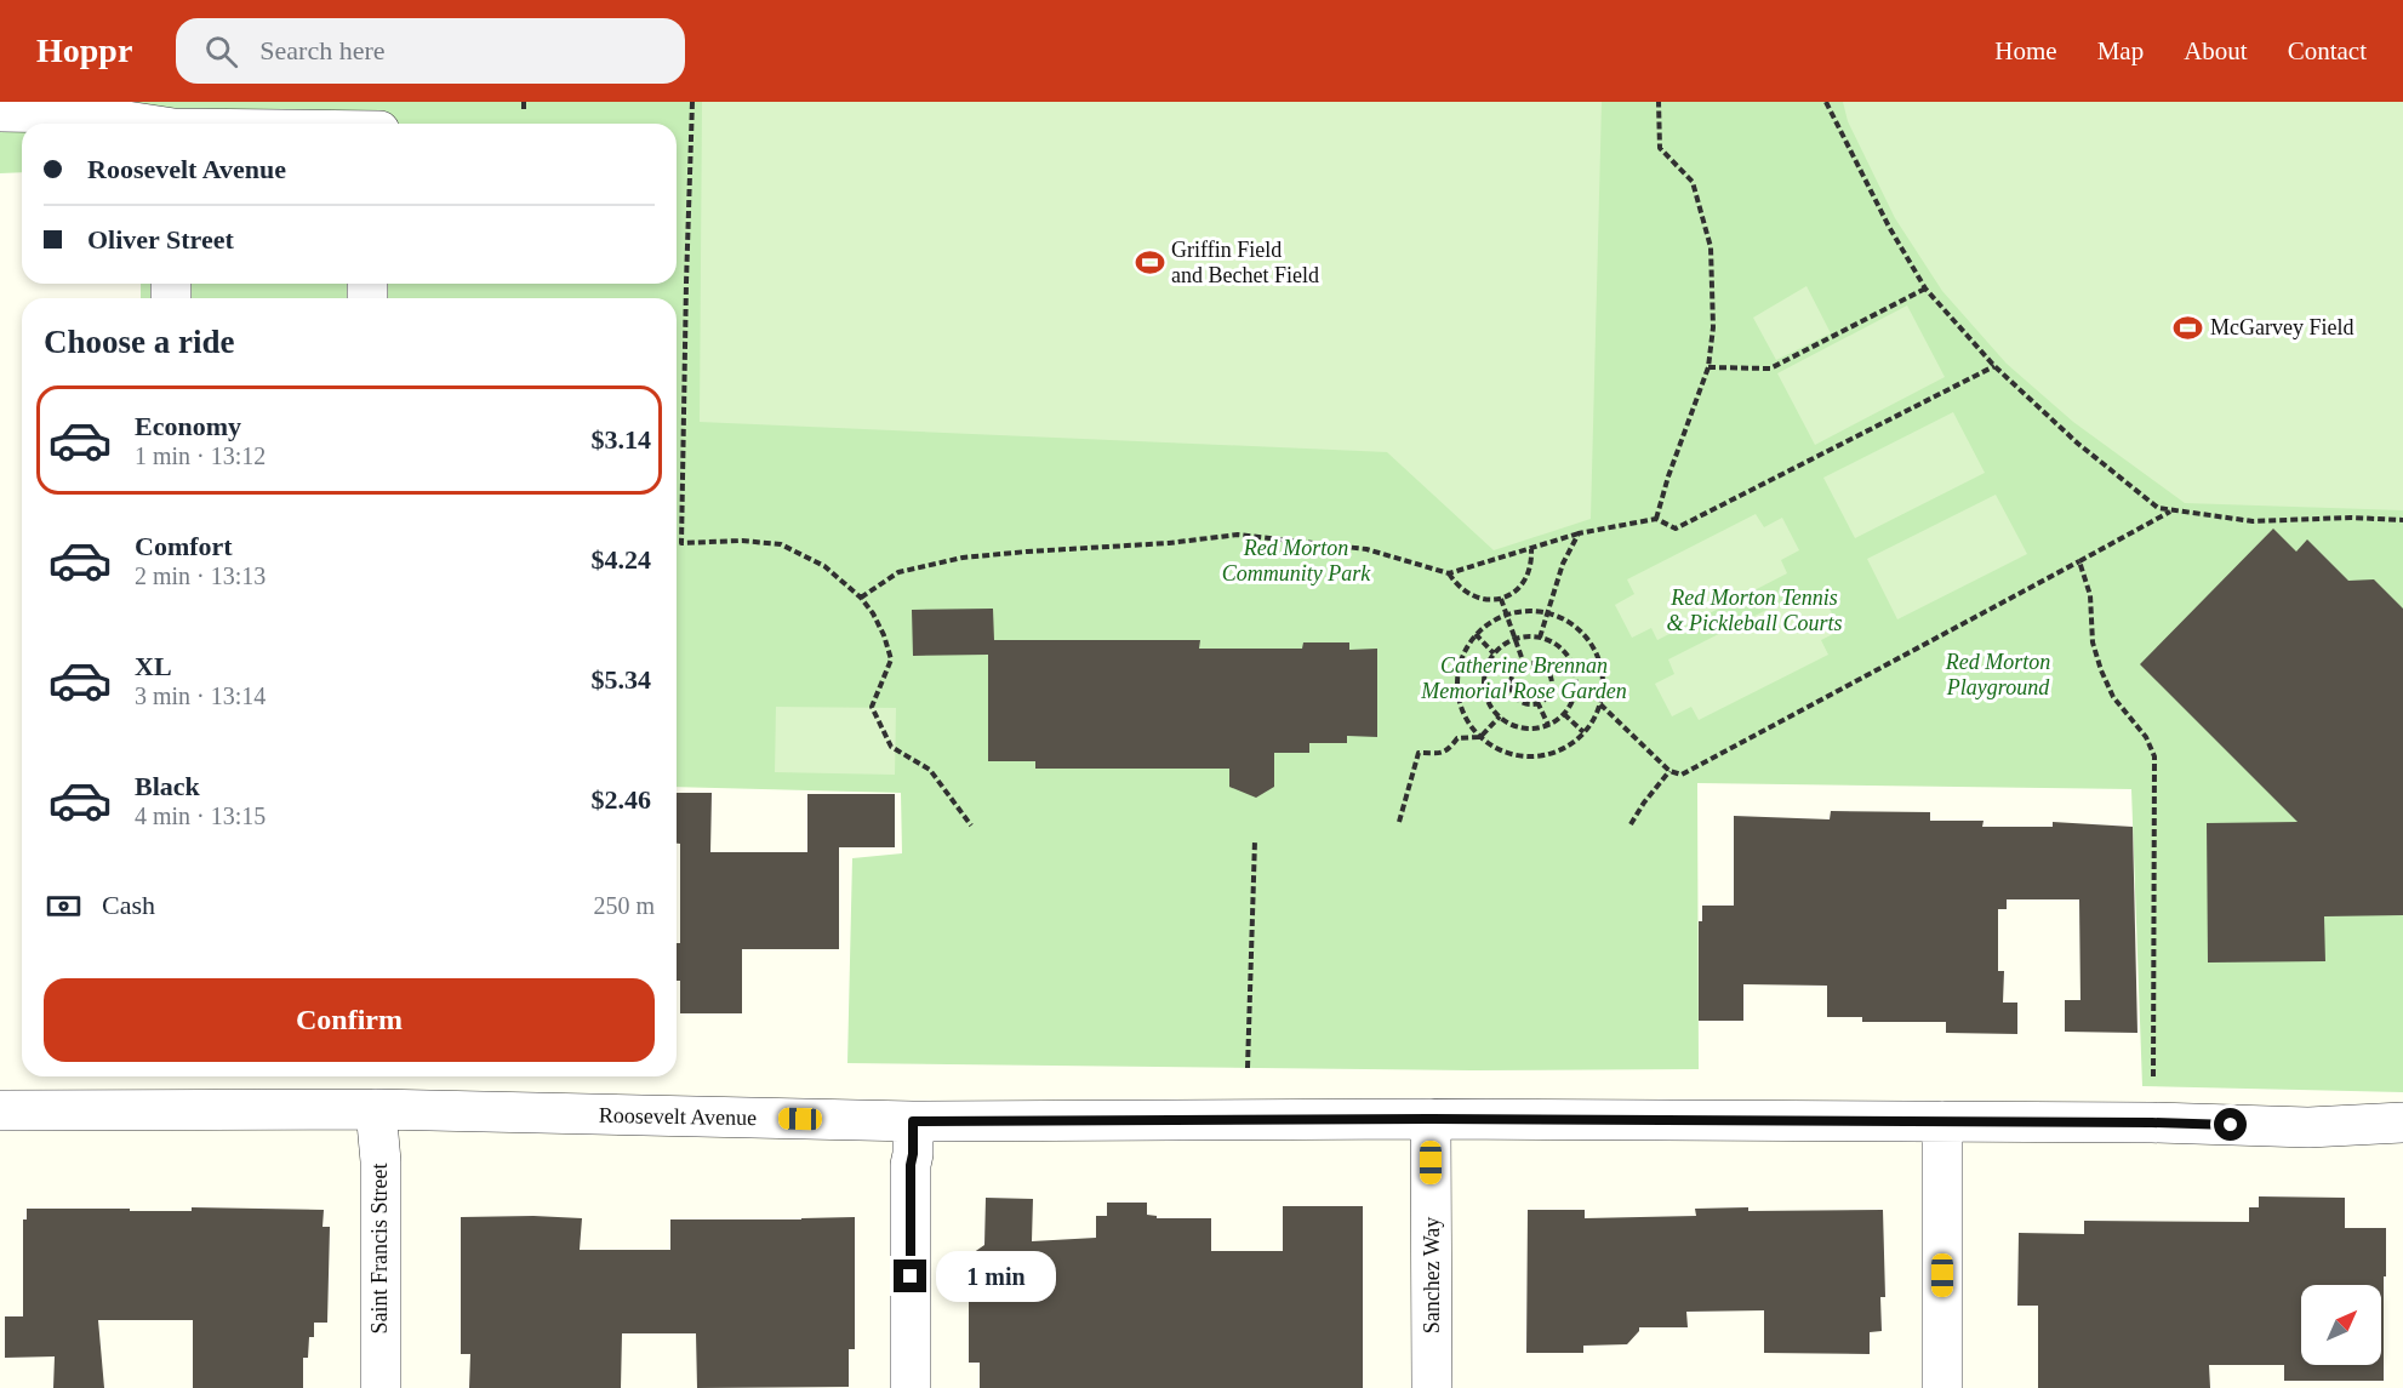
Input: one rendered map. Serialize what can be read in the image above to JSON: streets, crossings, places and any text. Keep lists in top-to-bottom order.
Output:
{
  "streets": {
    "street": ["Roosevelt Avenue", "Saint Francis Street", "Sanchez Way"]
  },
  "crossings": [
    ["Roosevelt Avenue", "Saint Francis Street"],
    ["Roosevelt Avenue", "Sanchez Way"]
  ],
  "parks": [
    "Red Morton Community Park",
    "Red Morton Tennis & Pickleball Courts",
    "Red Morton Playground",
    "Catherine Brennan Memorial Rose Garden"
  ],
  "places": {
    "sports": ["Griffin Field and Bechet Field", "McGarvey Field"]
  },
  "north": "top right",
  "page": {
    "header": "Hoppr",
    "search": "Search here",
    "nav": [
      "Home",
      "Map",
      "About",
      "Contact"
    ],
    "banner": ["Roosevelt Avenue", "Oliver Street"],
    "heading": "Choose a ride",
    "list": [
      {
        "name": "Economy",
        "note": "1 min · 13:12",
        "value": "$3.14"
      },
      {
        "name": "Comfort",
        "note": "2 min · 13:13",
        "value": "$4.24"
      },
      {
        "name": "XL",
        "note": "3 min · 13:14",
        "value": "$5.34"
      },
      {
        "name": "Black",
        "note": "4 min · 13:15",
        "value": "$2.46"
      }
    ],
    "pay": ["Cash", "250 m"],
    "buttons": "Confirm",
    "bubble": "1 min"
  }
}
